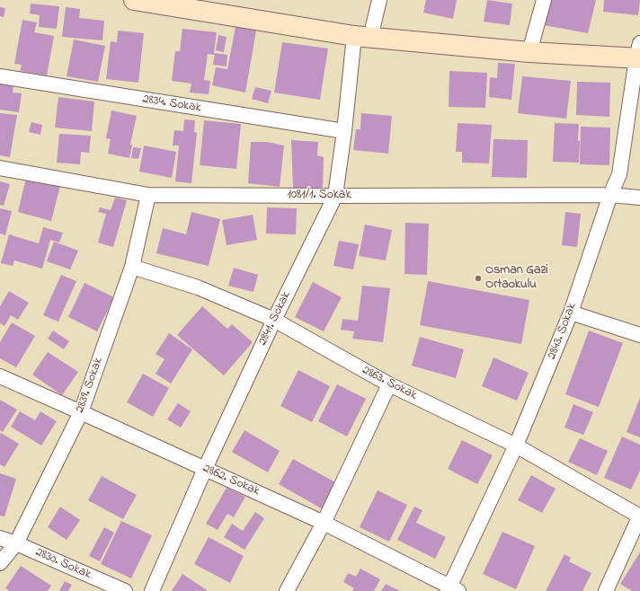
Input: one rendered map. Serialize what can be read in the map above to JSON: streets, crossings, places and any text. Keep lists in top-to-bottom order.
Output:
{
  "streets": {
    "street": [
      "2834. Sokak",
      "1081/1. Sokak",
      "2841. Sokak",
      "2843. Sokak",
      "2863. Sokak",
      "2839. Sokak",
      "2862. Sokak",
      "2830. Sokak"
    ]
  },
  "crossings": [
    ["2834. Sokak", "2841. Sokak"],
    ["1081/1. Sokak", "2841. Sokak"],
    ["1081/1. Sokak", "2843. Sokak"],
    ["1081/1. Sokak", "2839. Sokak"],
    ["2841. Sokak", "2863. Sokak"],
    ["2841. Sokak", "2862. Sokak"],
    ["2843. Sokak", "2863. Sokak"],
    ["2843. Sokak", "2862. Sokak"],
    ["2863. Sokak", "2839. Sokak"],
    ["2839. Sokak", "2862. Sokak"],
    ["2839. Sokak", "2830. Sokak"]
  ],
  "places": ["Osman Gazi Ortaokulu"]
}
